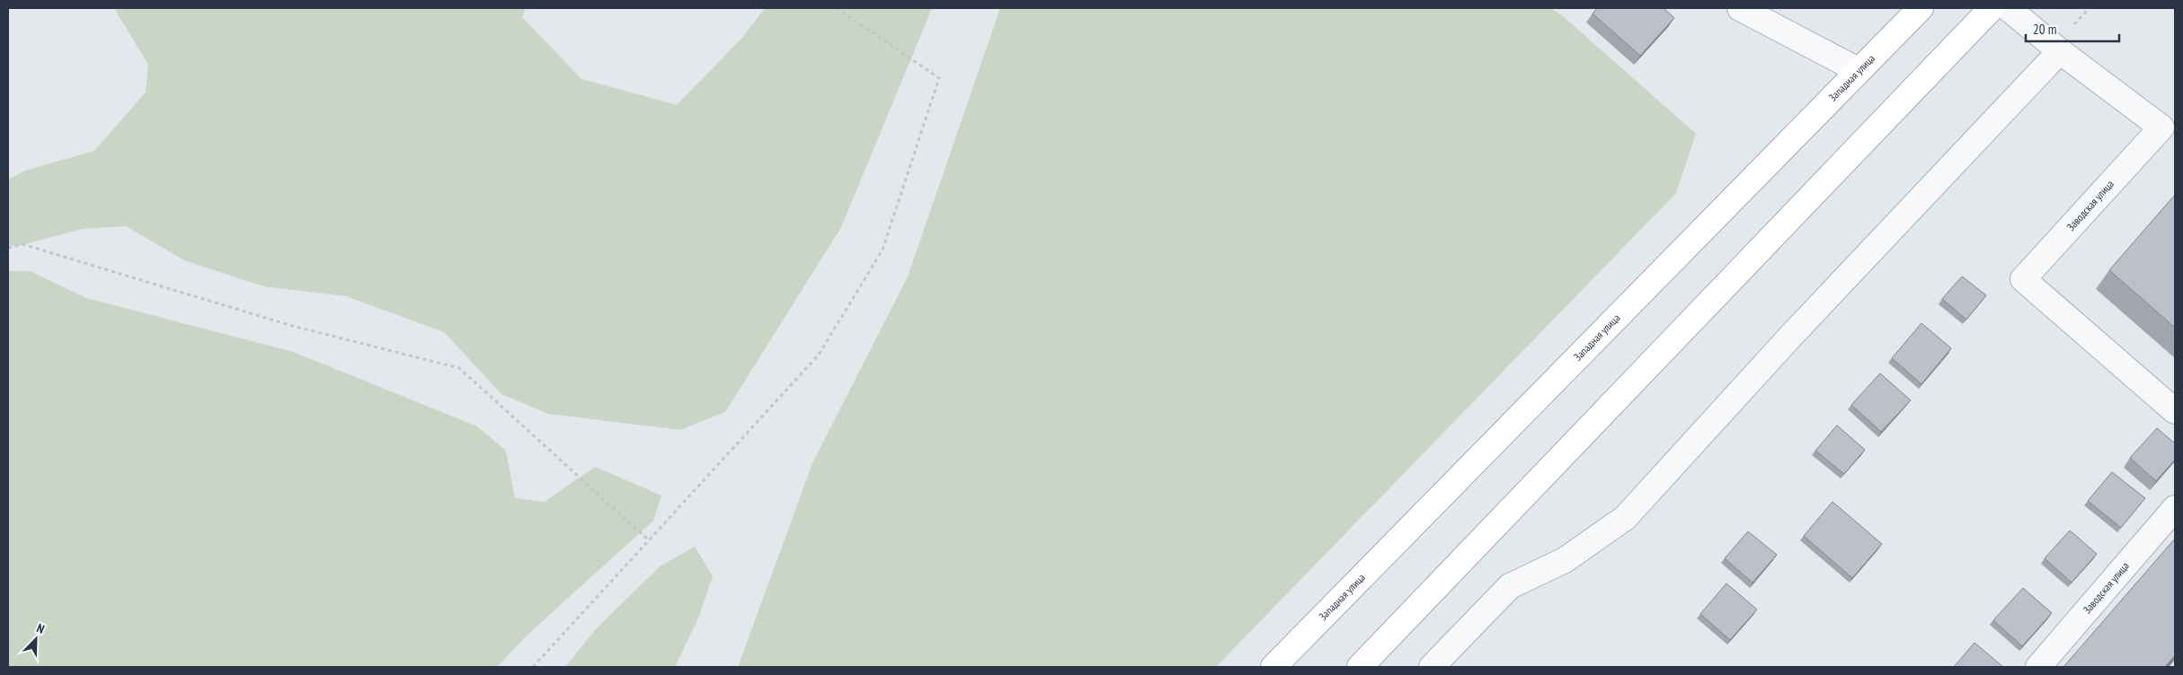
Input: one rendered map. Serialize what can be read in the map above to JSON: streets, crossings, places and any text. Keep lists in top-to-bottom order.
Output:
{
  "streets": {
    "main road": ["Западная улица"],
    "street": ["Заводская улица"]
  },
  "scale_bar": "20 m",
  "north": "top right"
}
